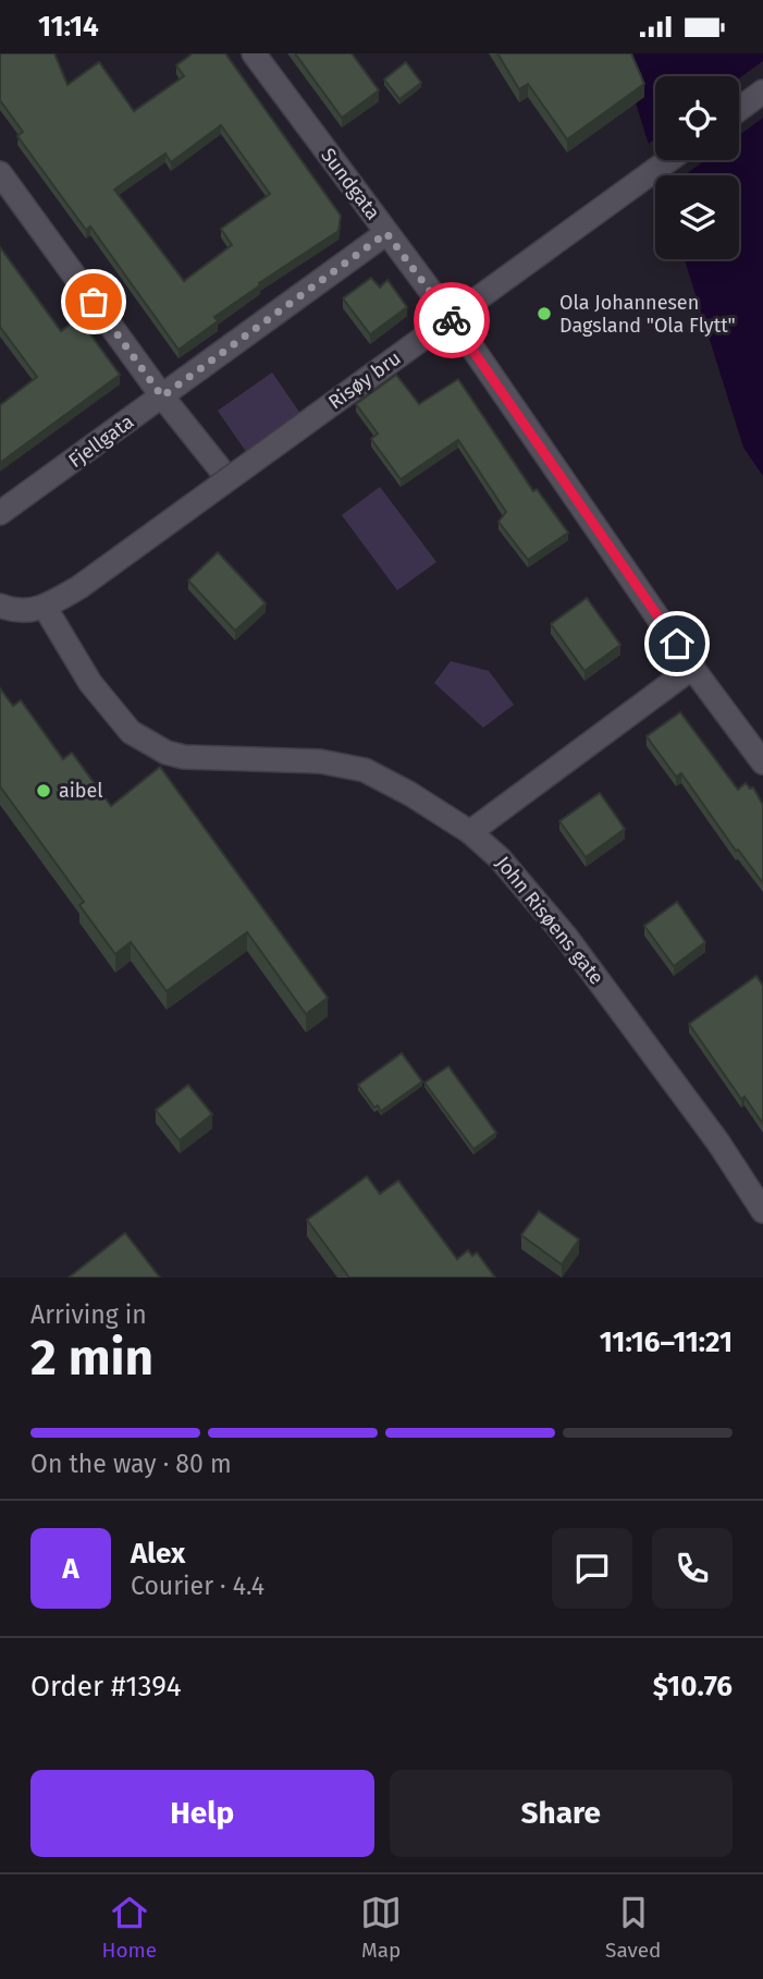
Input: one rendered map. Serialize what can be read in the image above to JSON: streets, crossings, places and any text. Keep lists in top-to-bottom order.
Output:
{
  "streets": {
    "street": [
      "Sundgata",
      "Risøy bru",
      "Fjellgata",
      "John Risøens gate"
    ]
  },
  "crossings": [
    ["Sundgata", "Fjellgata"],
    ["Risøy bru", "John Risøens gate"]
  ],
  "places": ["Ola Johannesen Dagsland \"Ola Flytt\"", "aibel"],
  "page": {
    "status": "11:14",
    "heading": ["2 min", "Arriving in", "11:16–11:21"],
    "panel": [
      "Alex",
      "Courier · 4.4",
      "Order #1394",
      "$10.76"
    ],
    "bar": "On the way · 80 m",
    "round": "A",
    "buttons": ["Help", "Share"],
    "tabs": ["Home", "Map", "Saved"]
  }
}
